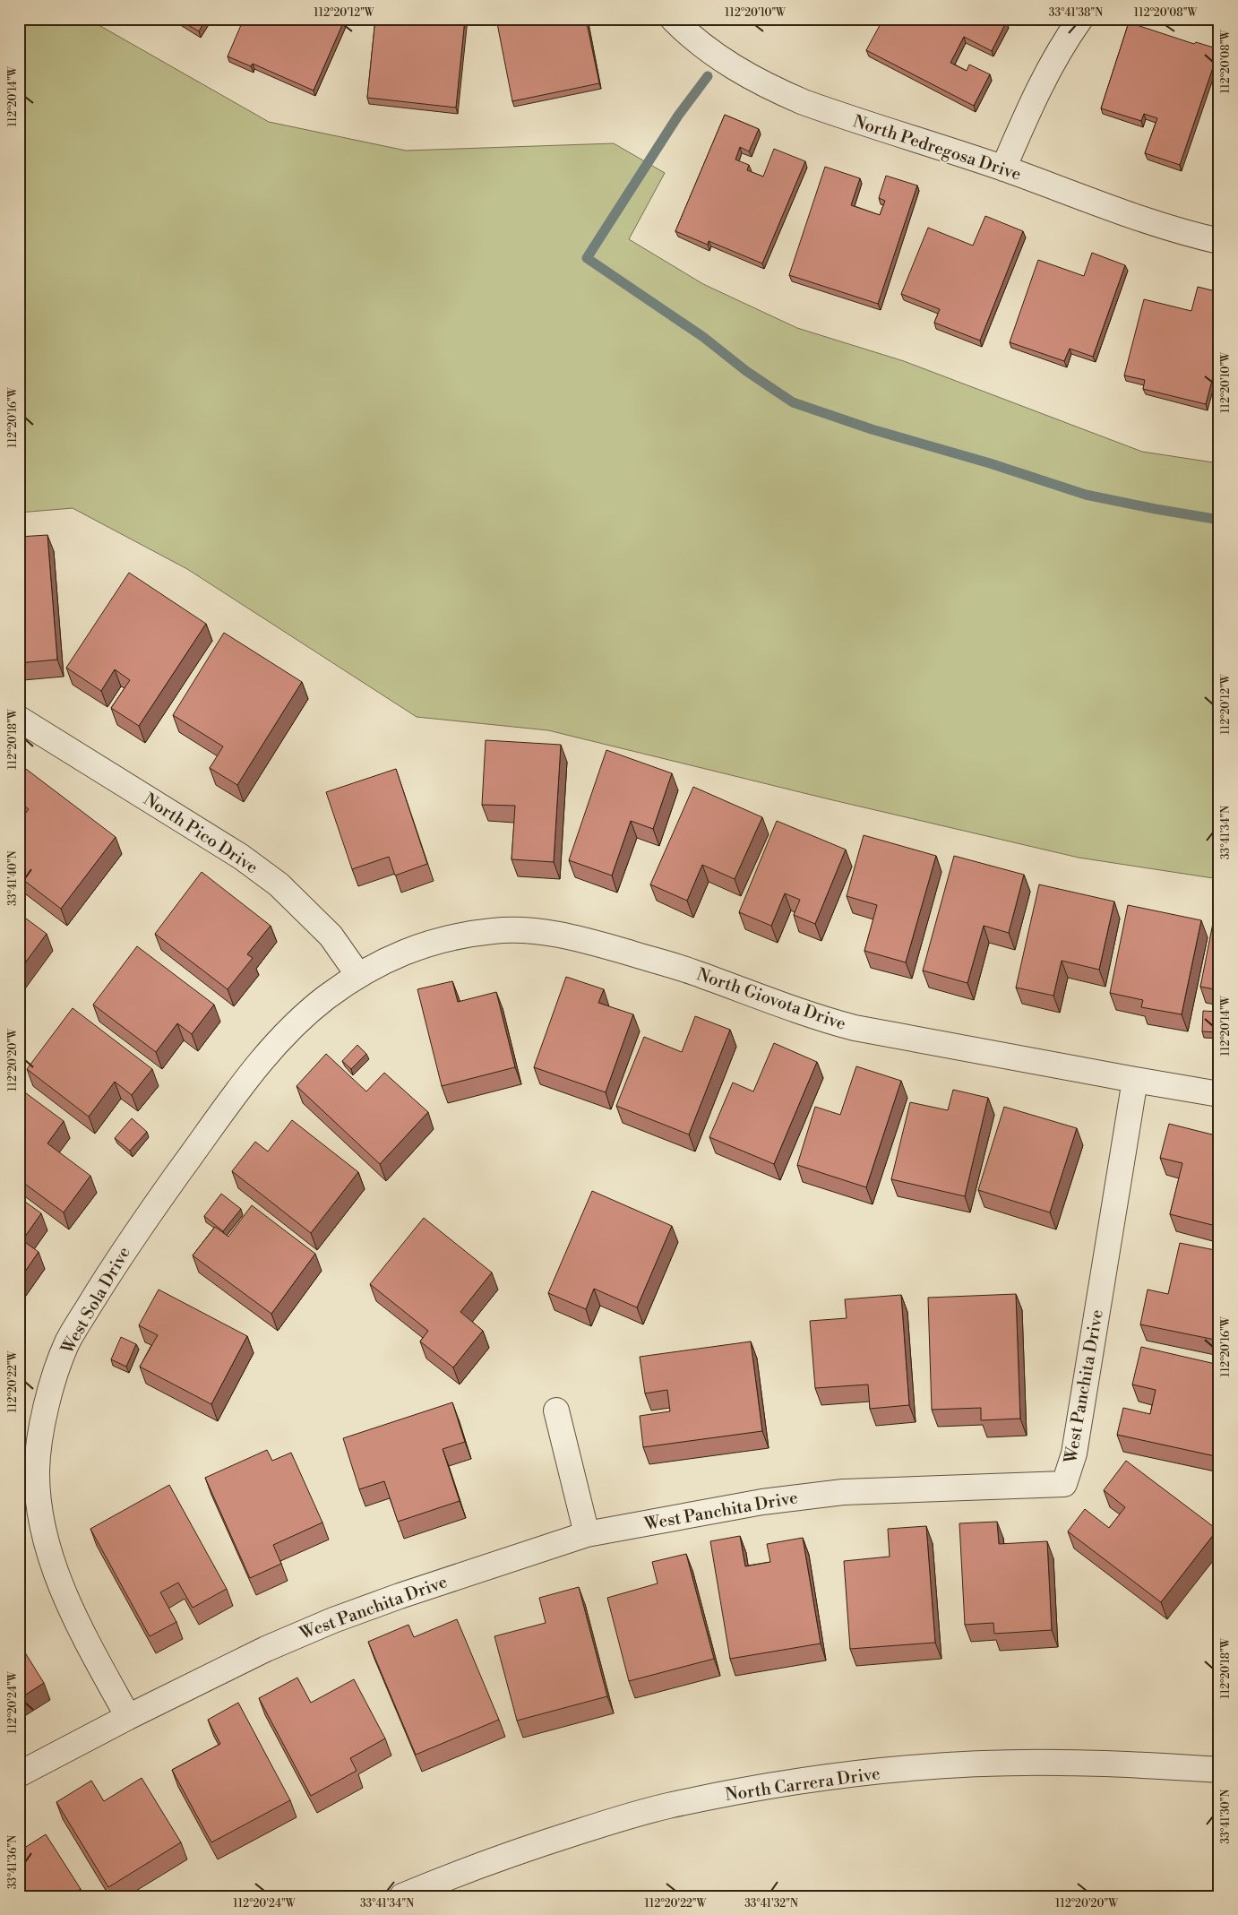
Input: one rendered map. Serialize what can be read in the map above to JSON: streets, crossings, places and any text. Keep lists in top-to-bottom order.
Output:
{
  "streets": {
    "street": [
      "North Pedregosa Drive",
      "North Pico Drive",
      "North Giovota Drive",
      "West Sola Drive",
      "West Panchita Drive",
      "North Carrera Drive"
    ]
  },
  "crossings": [
    ["North Pico Drive", "North Giovota Drive"],
    ["North Pico Drive", "West Sola Drive"],
    ["North Giovota Drive", "West Sola Drive"],
    ["North Giovota Drive", "West Panchita Drive"],
    ["West Sola Drive", "West Panchita Drive"]
  ],
  "coordinates": [
    "112°20'12\"W",
    "112°20'10\"W",
    "33°41'38\"N",
    "112°20'08\"W",
    "112°20'14\"W",
    "112°20'16\"W",
    "112°20'18\"W",
    "33°41'34\"N",
    "33°41'40\"N",
    "112°20'20\"W",
    "112°20'22\"W",
    "112°20'24\"W",
    "33°41'30\"N",
    "33°41'36\"N",
    "33°41'32\"N"
  ]
}
